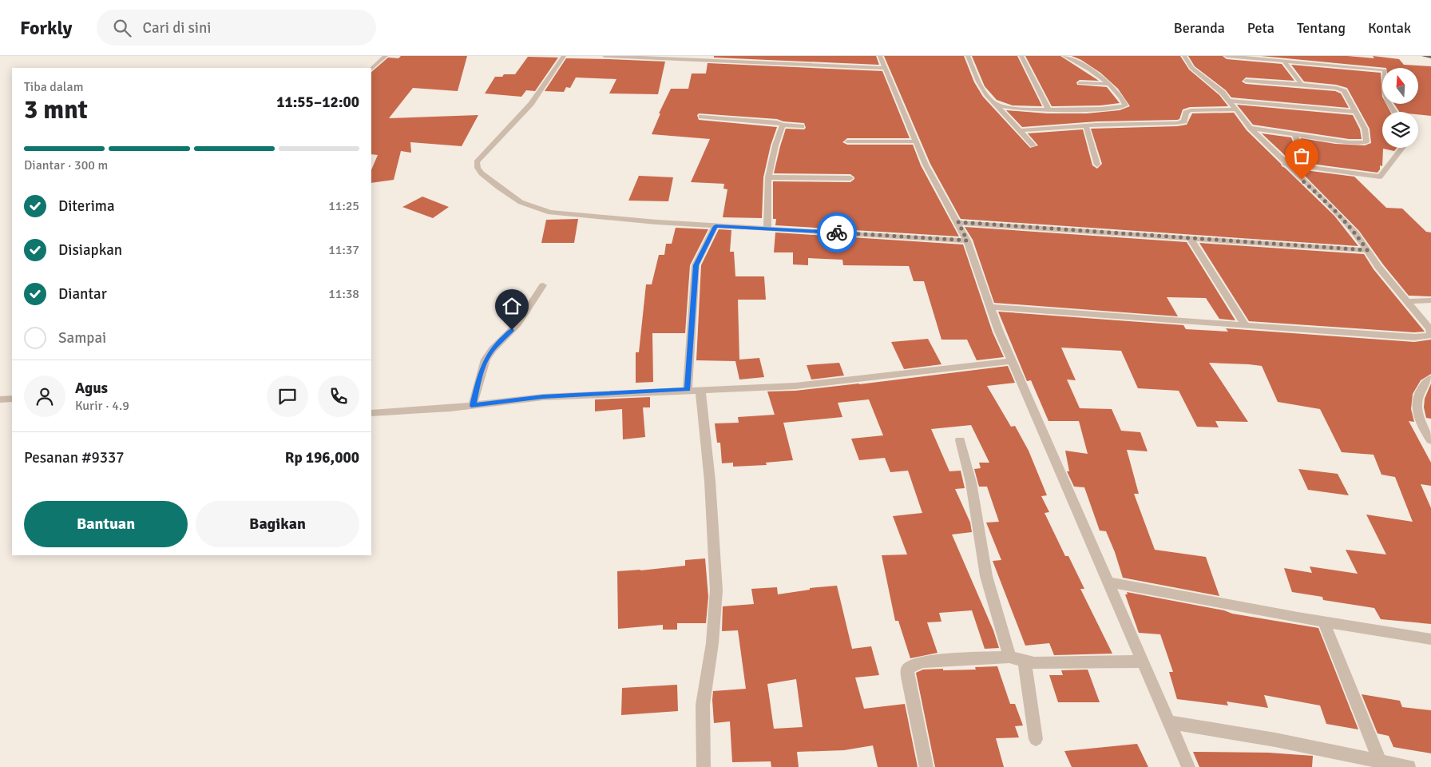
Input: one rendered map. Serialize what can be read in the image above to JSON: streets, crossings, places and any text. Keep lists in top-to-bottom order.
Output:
{
  "north": "top",
  "page": {
    "header": "Forkly",
    "search": "Cari di sini",
    "nav": [
      "Beranda",
      "Peta",
      "Tentang",
      "Kontak"
    ],
    "heading": ["3 mnt", "Tiba dalam", "11:55–12:00"],
    "panel": [
      "Agus",
      "Kurir · 4.9",
      "Pesanan #9337",
      "Rp 196,000"
    ],
    "bar": "Diantar · 300 m",
    "list": [
      ["Diterima", "11:25"],
      ["Disiapkan", "11:37"],
      ["Diantar", "11:38"],
      "Sampai"
    ],
    "buttons": ["Bantuan", "Bagikan"]
  }
}
